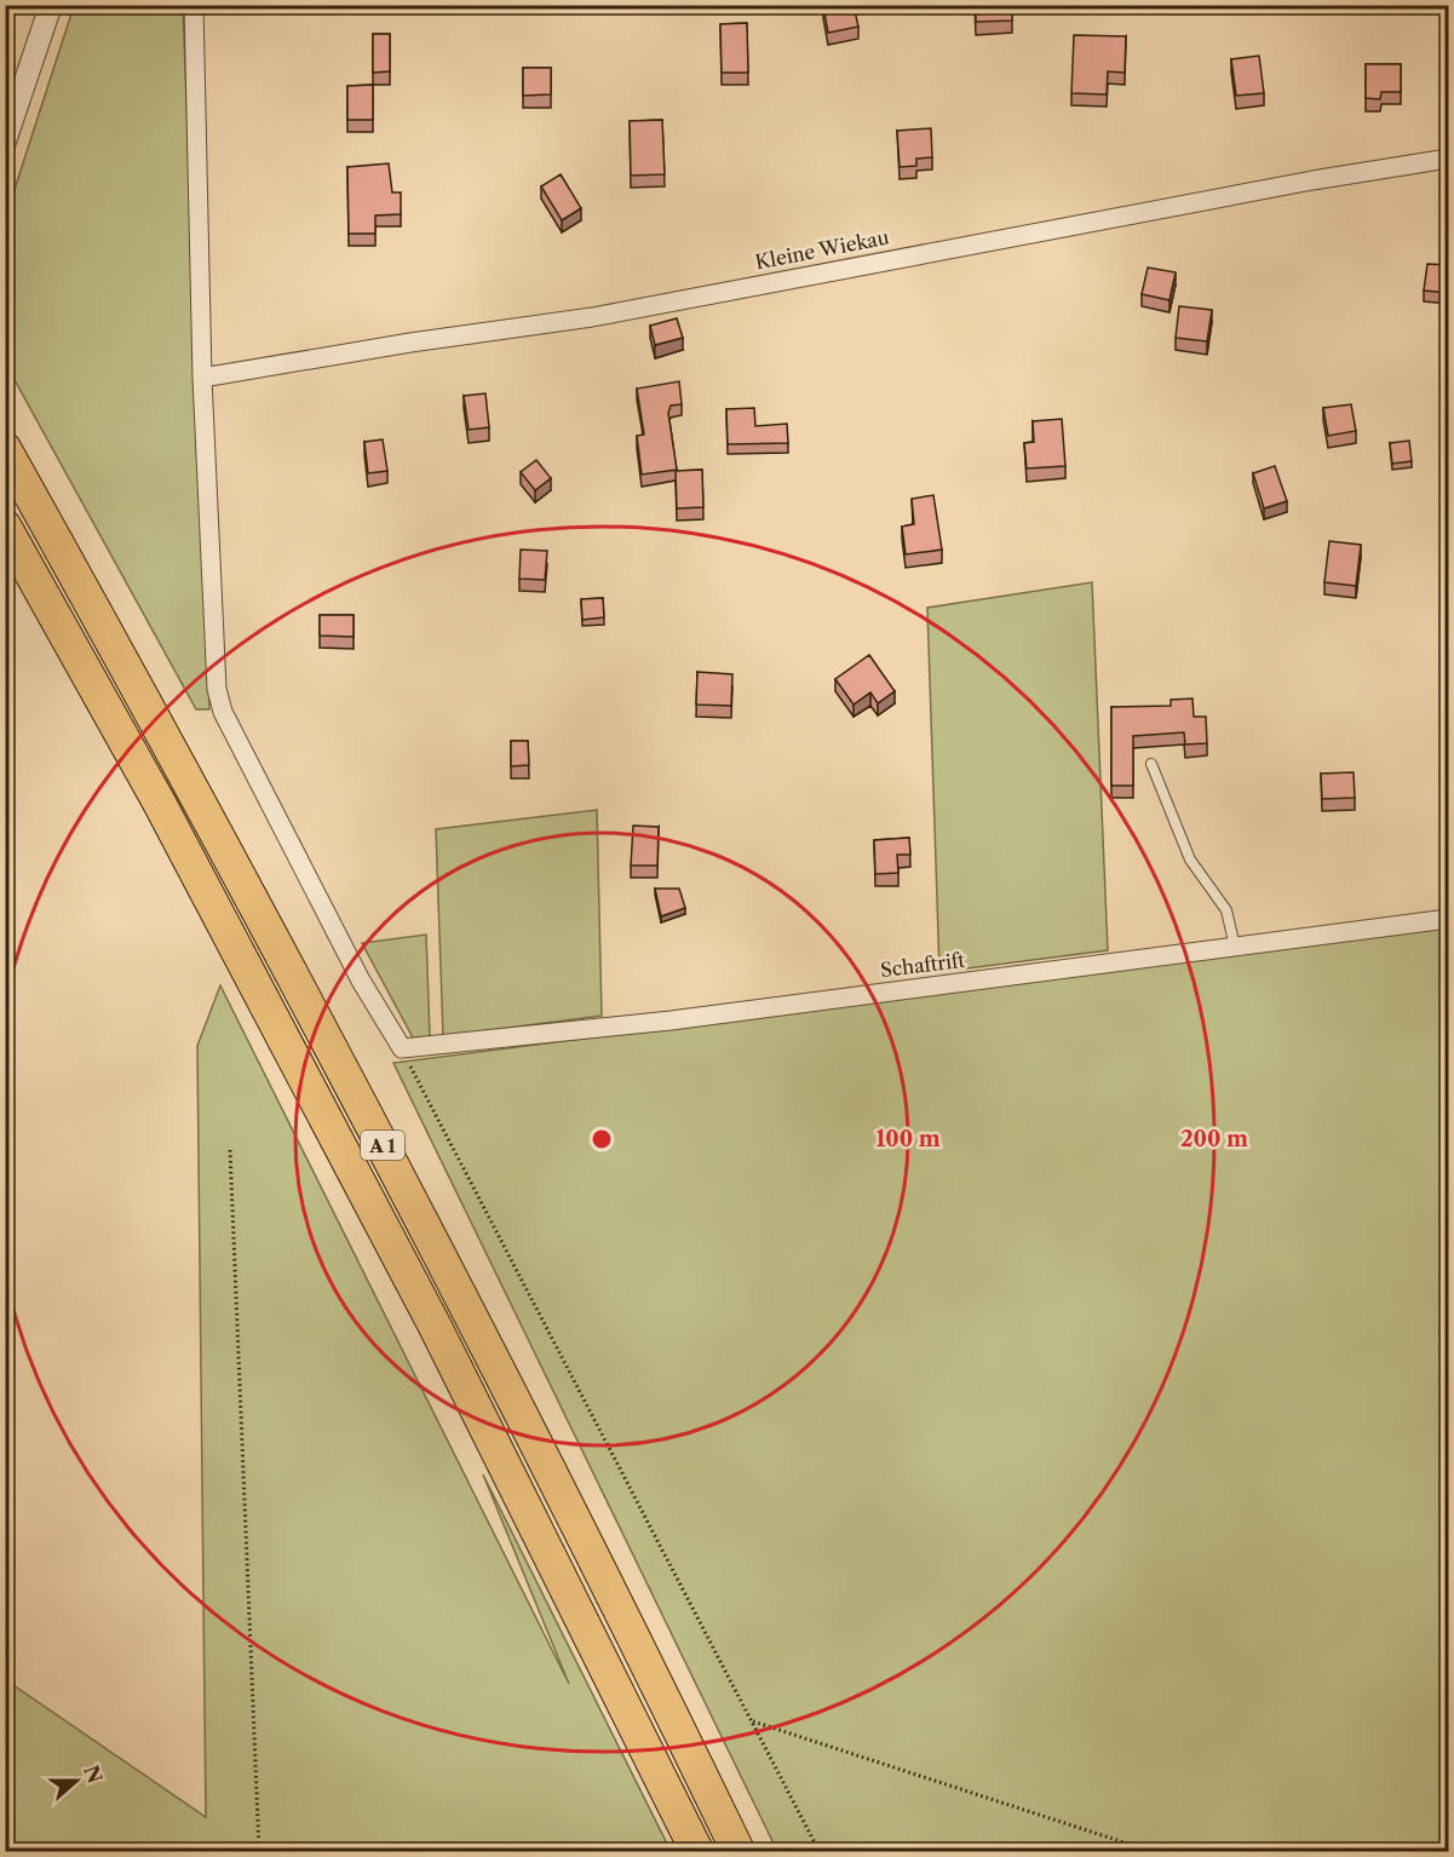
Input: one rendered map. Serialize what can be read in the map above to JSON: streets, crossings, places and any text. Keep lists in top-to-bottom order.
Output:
{
  "streets": {
    "highway": ["A 1"],
    "street": ["Kleine Wiekau", "Schaftrift"]
  },
  "north": "right",
  "rings": ["100 m", "200 m"]
}
